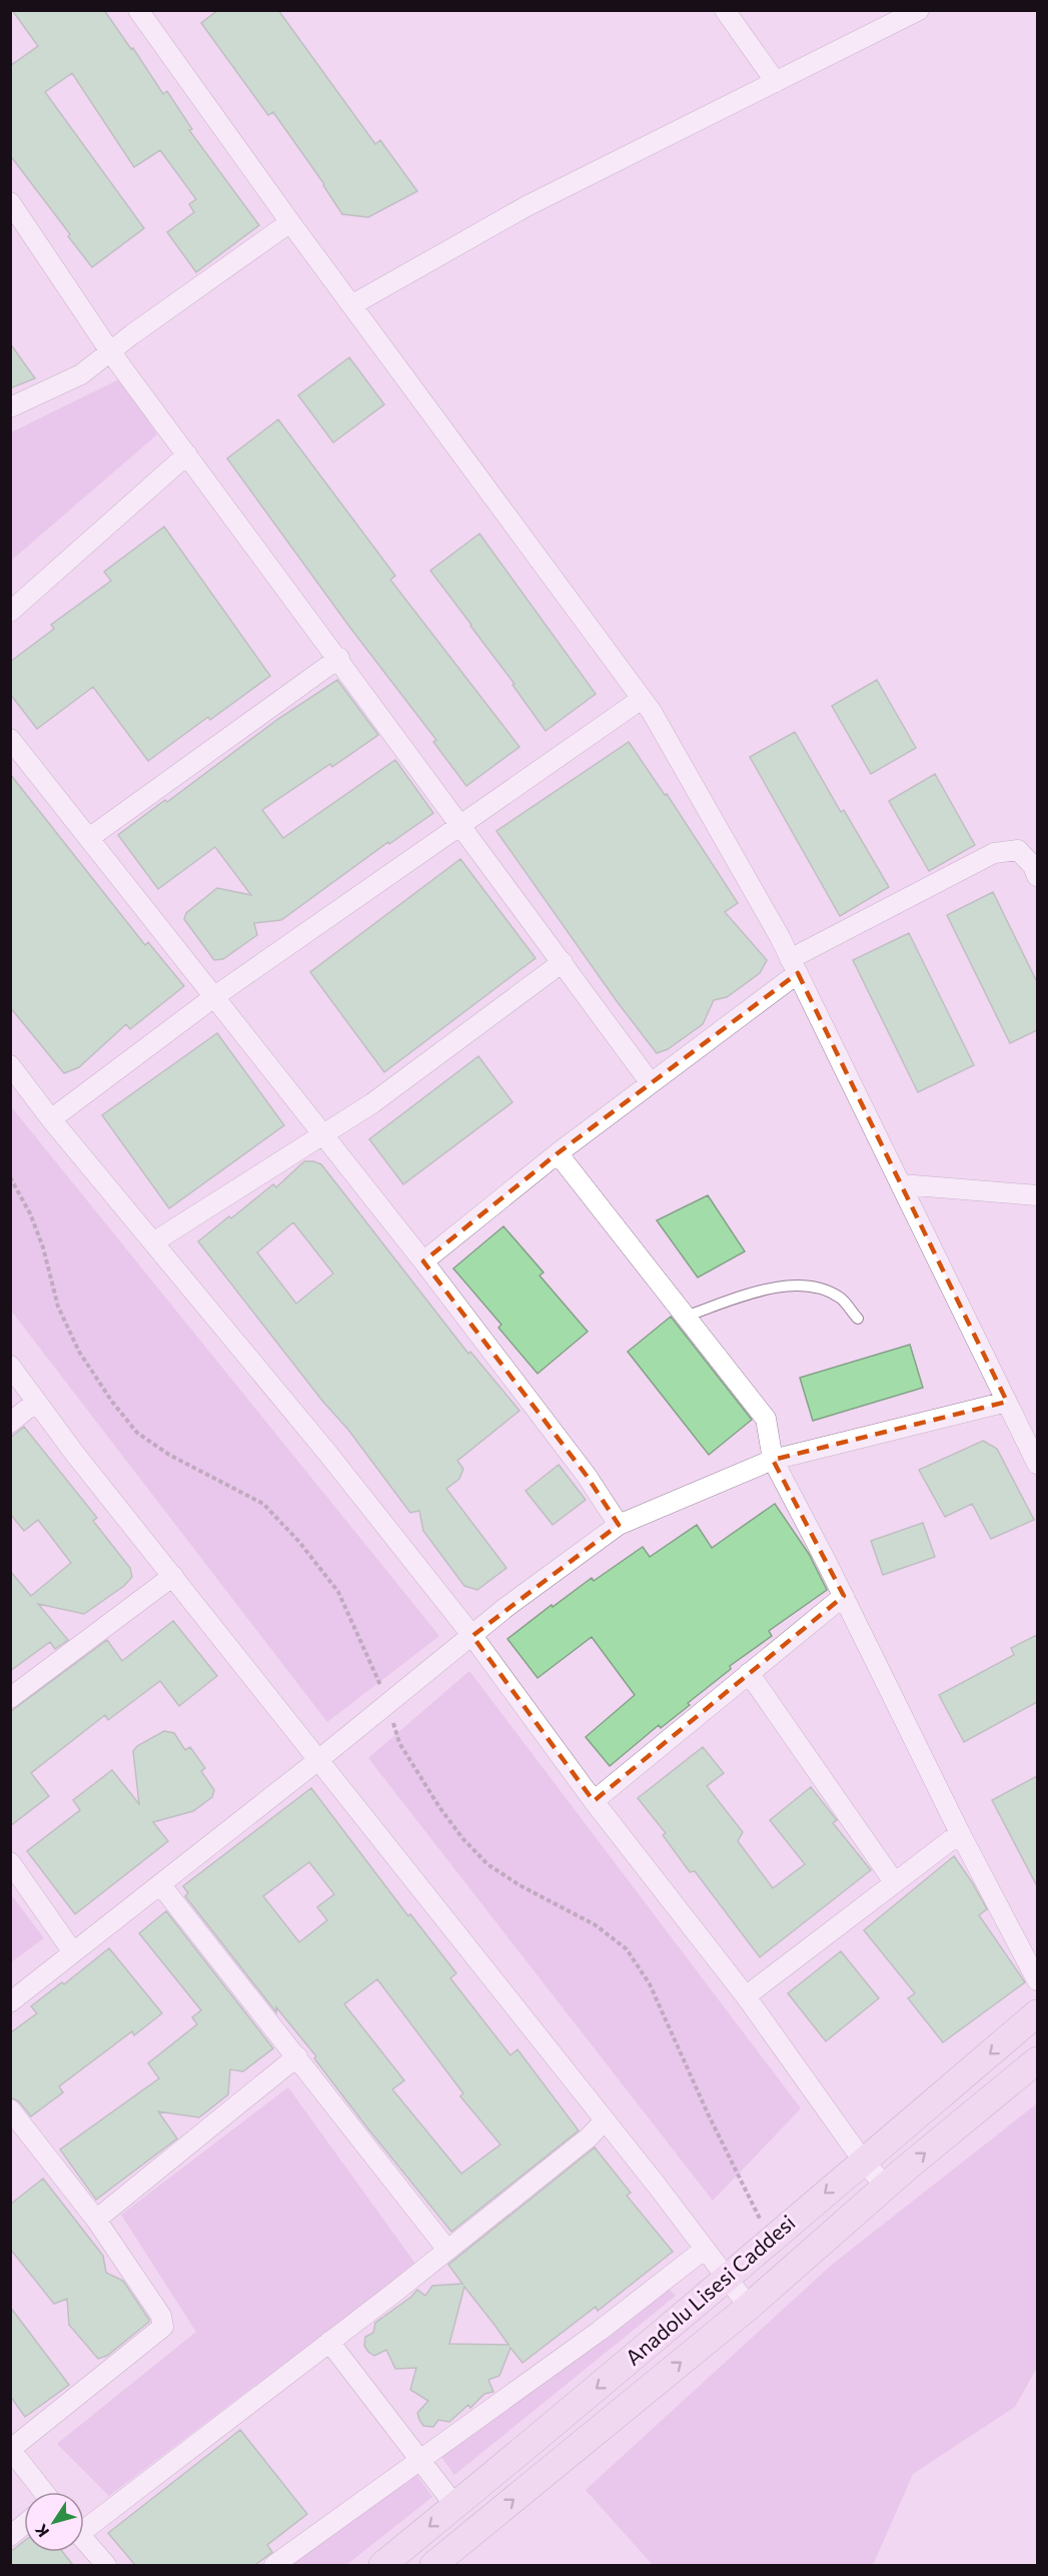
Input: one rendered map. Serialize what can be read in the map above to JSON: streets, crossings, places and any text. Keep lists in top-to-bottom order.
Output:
{
  "streets": {
    "street": ["Anadolu Lisesi Caddesi"]
  },
  "north": "bottom left"
}
